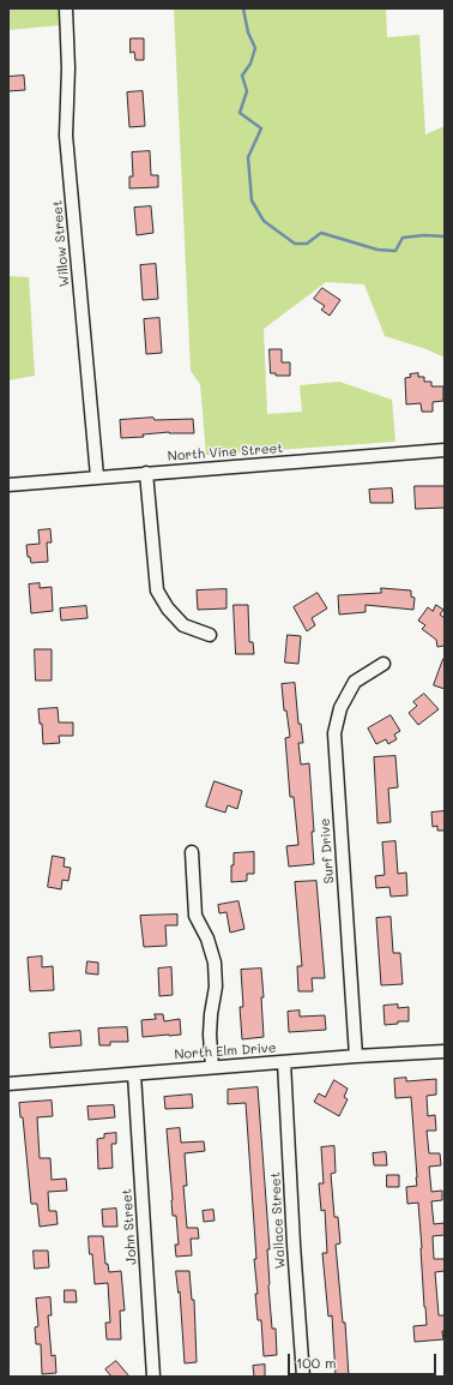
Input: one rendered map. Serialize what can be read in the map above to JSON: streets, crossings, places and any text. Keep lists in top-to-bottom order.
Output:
{
  "streets": {
    "street": [
      "Willow Street",
      "North Vine Street",
      "Surf Drive",
      "North Elm Drive",
      "Wallace Street",
      "John Street"
    ]
  },
  "crossings": [
    ["Willow Street", "North Vine Street"],
    ["Surf Drive", "North Elm Drive"],
    ["North Elm Drive", "Wallace Street"],
    ["North Elm Drive", "John Street"]
  ],
  "scale_bar": "100 m"
}
